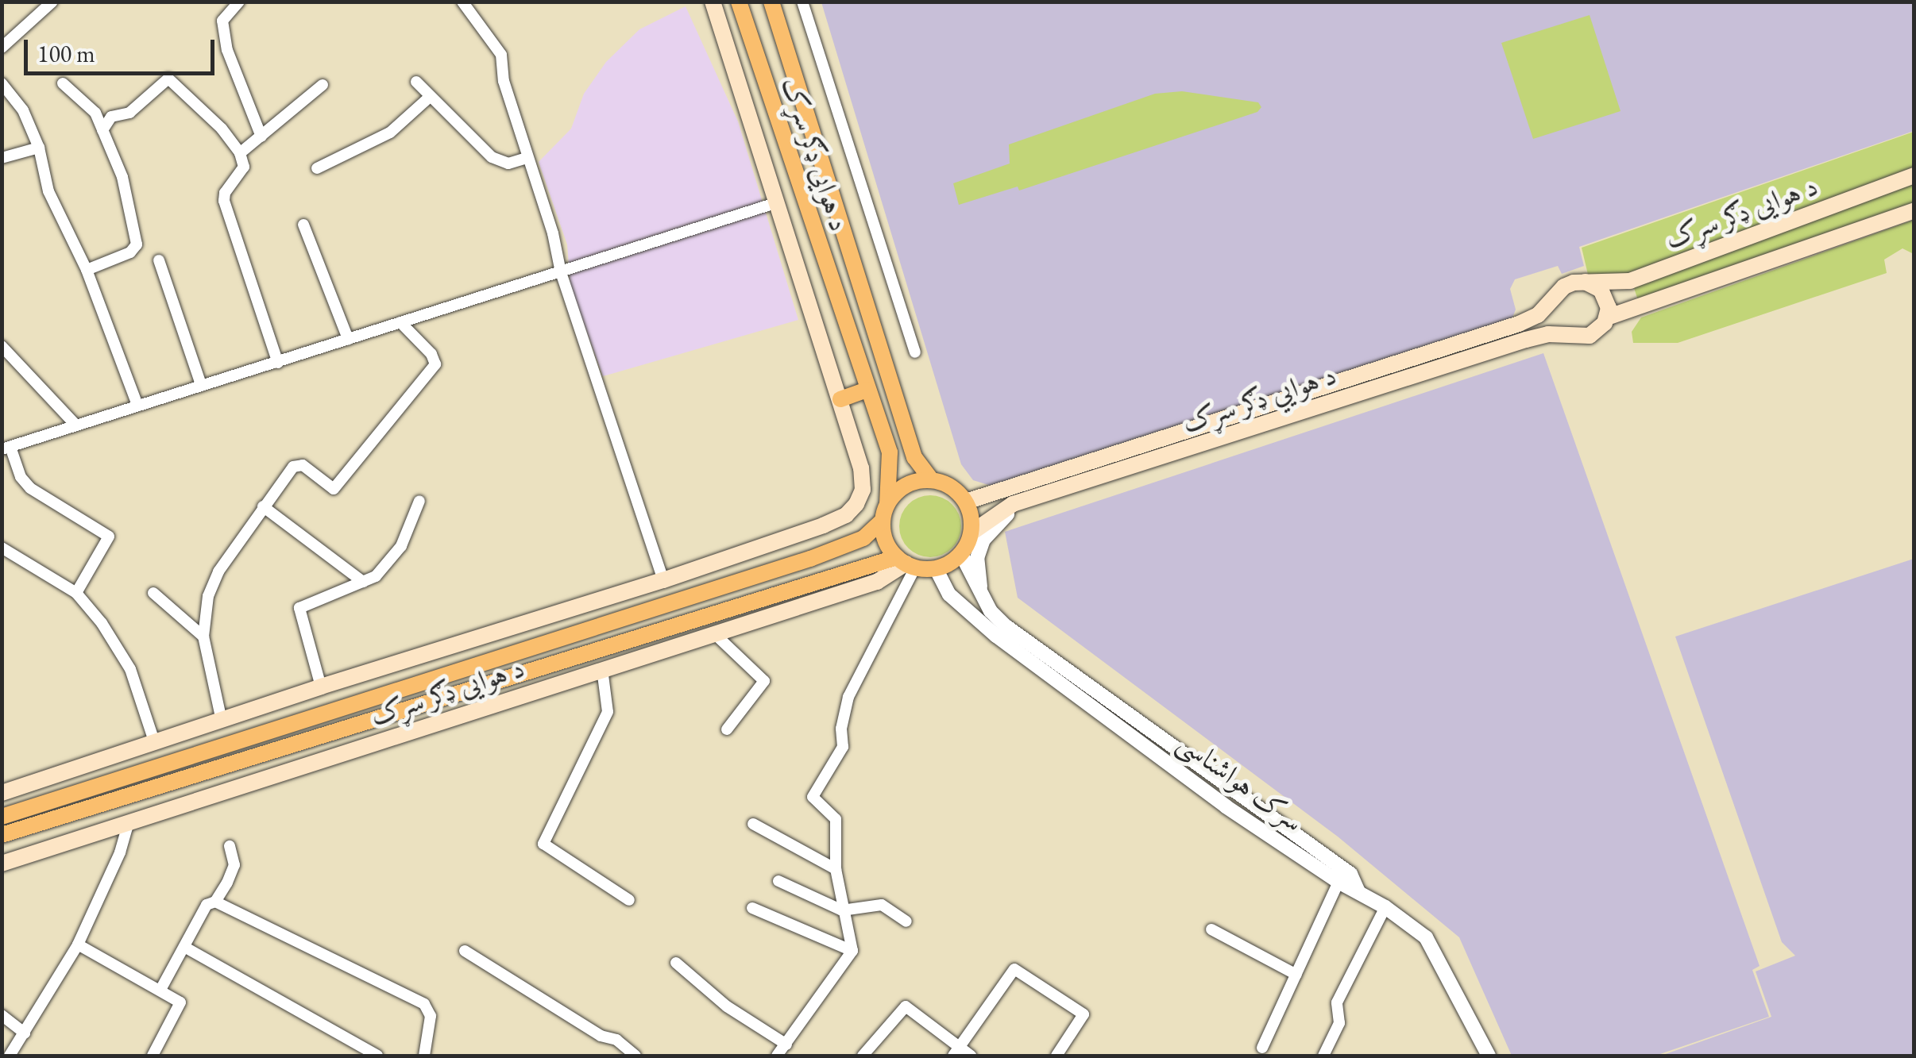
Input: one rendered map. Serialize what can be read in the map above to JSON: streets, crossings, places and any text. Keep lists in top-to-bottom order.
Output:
{
  "streets": {
    "main road": ["د هوایی ډګر سړک", "د هوايي ډګر سړک"],
    "street": ["سرک هواشناسی"]
  },
  "crossings": [
    ["د هوایی ډګر سړک", "د هوايي ډګر سړک"],
    ["د هوایی ډګر سړک", "سرک هواشناسی"],
    ["د هوايي ډګر سړک", "سرک هواشناسی"]
  ],
  "scale_bar": "100 m"
}
